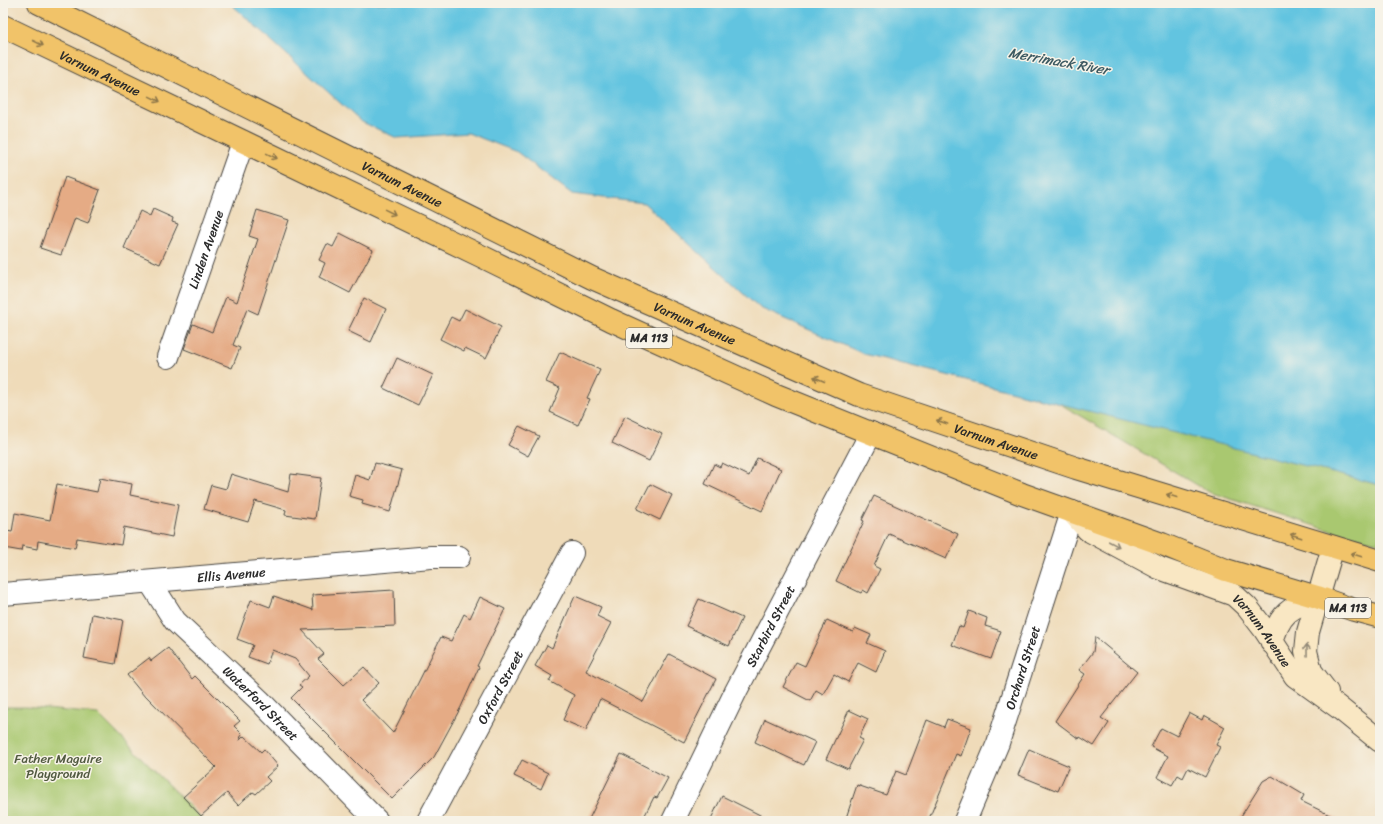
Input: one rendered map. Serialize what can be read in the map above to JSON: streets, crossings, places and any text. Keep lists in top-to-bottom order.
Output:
{
  "streets": {
    "main road": ["Varnum Avenue", "MA 113"],
    "street": [
      "Linden Avenue",
      "Ellis Avenue",
      "Starbird Street",
      "Orchard Street",
      "Oxford Street",
      "Waterford Street"
    ]
  },
  "crossings": [
    ["Varnum Avenue", "Linden Avenue"],
    ["Varnum Avenue", "MA 113"],
    ["Varnum Avenue", "Starbird Street"],
    ["Varnum Avenue", "Orchard Street"],
    ["Ellis Avenue", "Waterford Street"]
  ],
  "water": ["Merrimack River"],
  "parks": ["Father Maguire Playground"]
}
